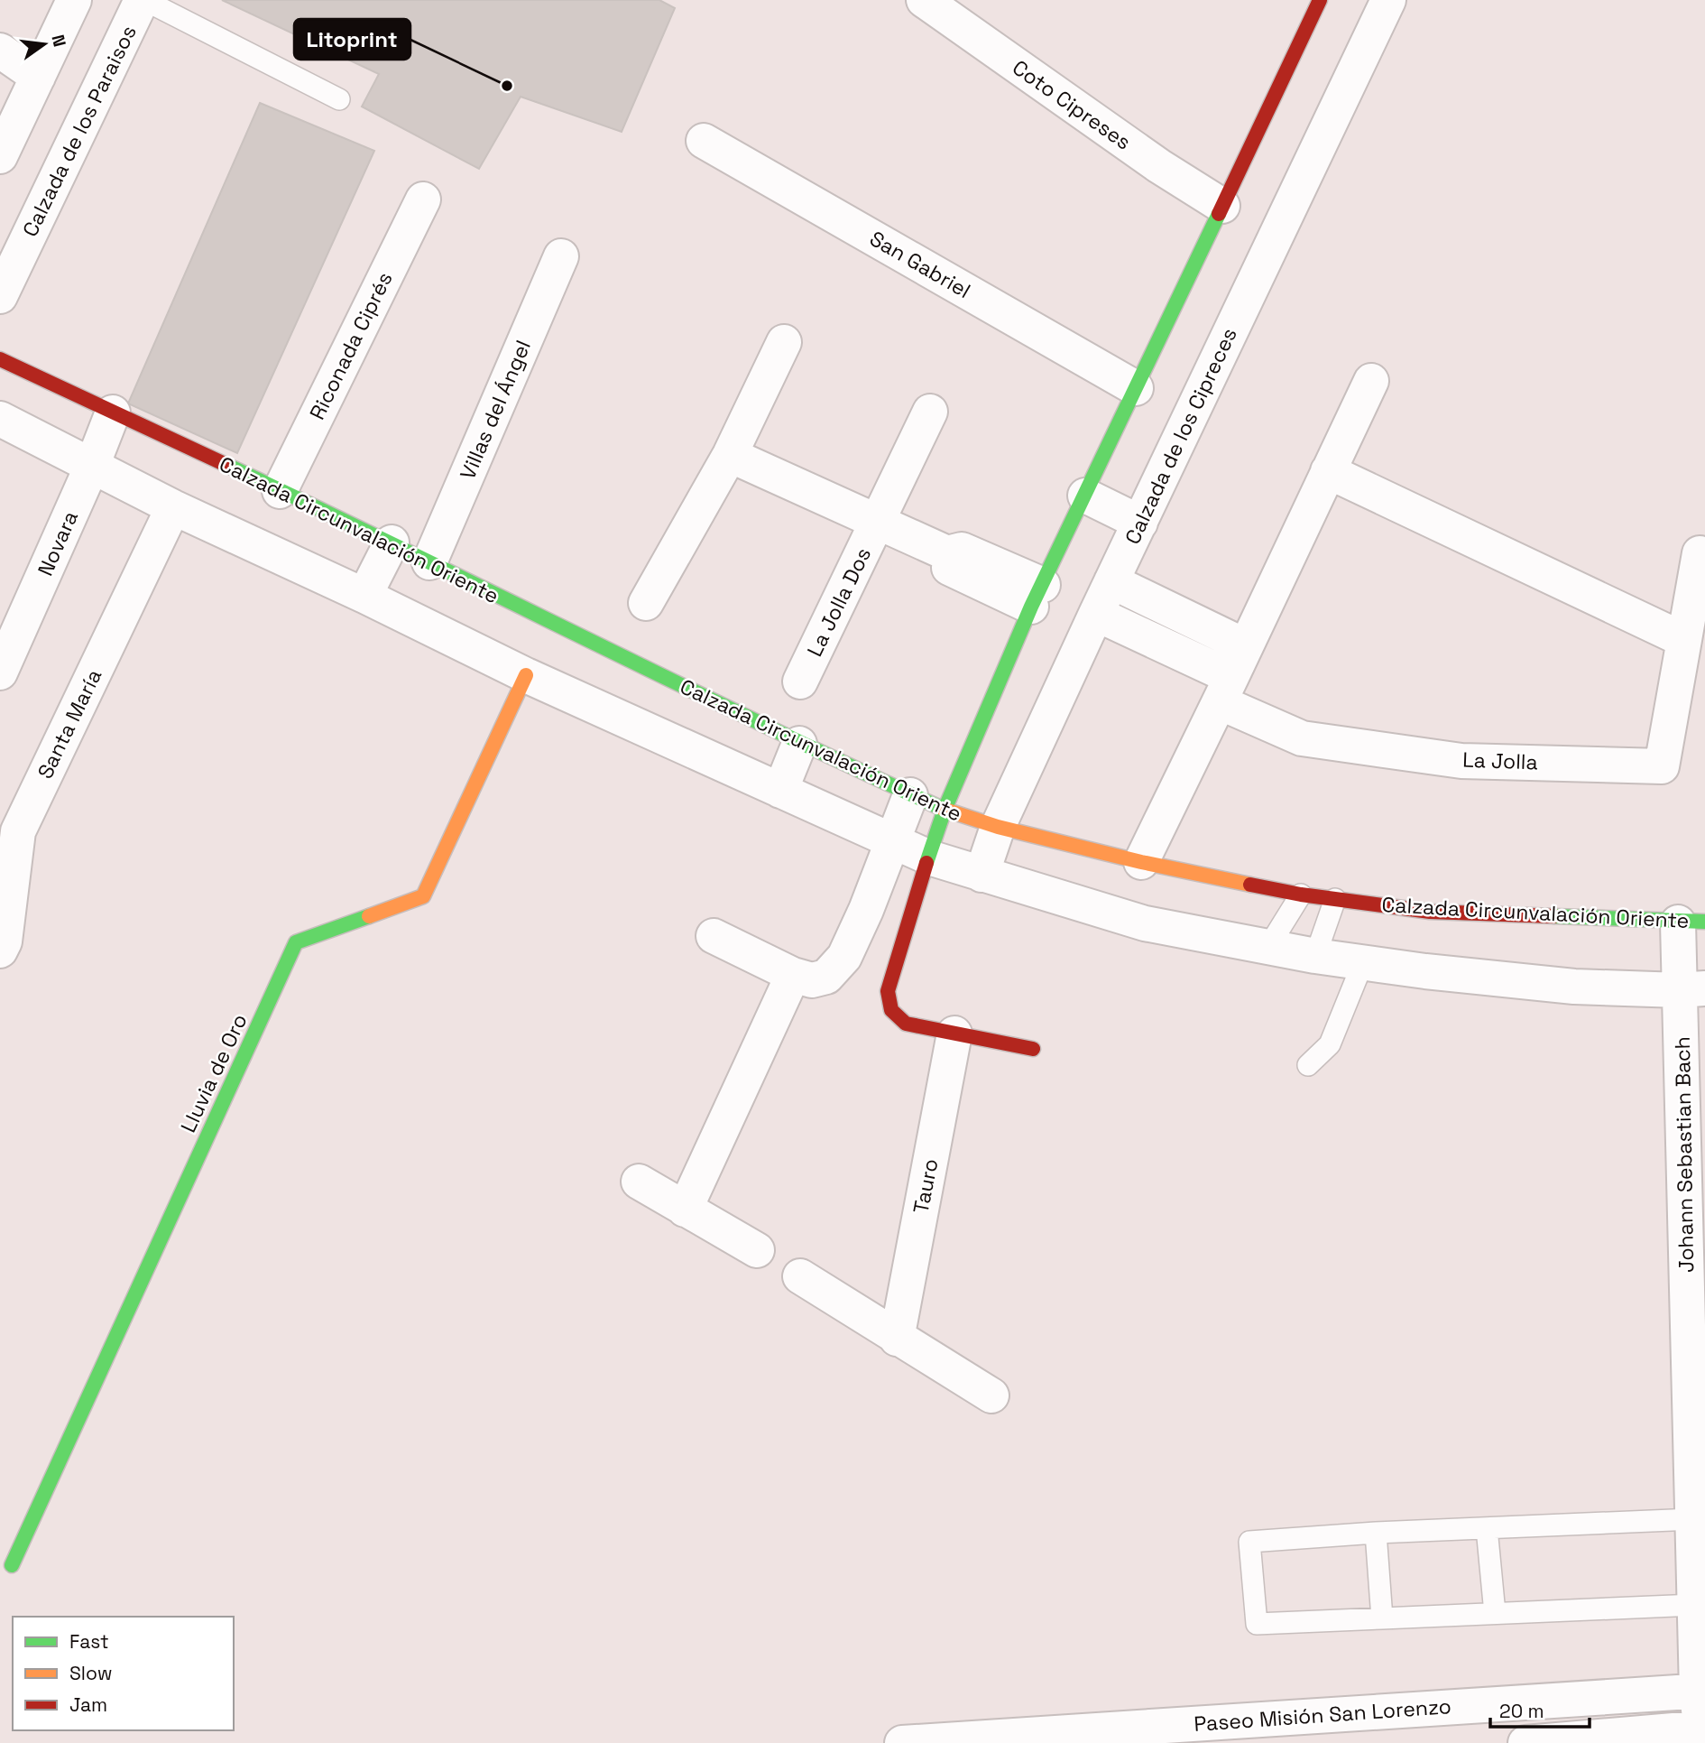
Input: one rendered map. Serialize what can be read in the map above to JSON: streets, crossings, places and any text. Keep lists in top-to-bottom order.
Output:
{
  "streets": {
    "street": [
      "Coto Cipreses",
      "Calzada de los Paraisos",
      "San Gabriel",
      "Riconada Ciprés",
      "Villas del Ángel",
      "Calzada de los Cipreces",
      "Calzada Circunvalación Oriente",
      "Novara",
      "La Jolla Dos",
      "Santa María",
      "La Jolla",
      "Lluvia de Oro",
      "Johann Sebastian Bach",
      "Tauro",
      "Paseo Misión San Lorenzo"
    ]
  },
  "crossings": [
    ["Riconada Ciprés", "Calzada Circunvalación Oriente"],
    ["Villas del Ángel", "Calzada Circunvalación Oriente"],
    ["Calzada de los Cipreces", "Calzada Circunvalación Oriente"],
    ["Calzada de los Cipreces", "La Jolla"],
    ["Calzada Circunvalación Oriente", "Novara"],
    ["Calzada Circunvalación Oriente", "Johann Sebastian Bach"],
    ["Johann Sebastian Bach", "Paseo Misión San Lorenzo"]
  ],
  "places": ["Litoprint"],
  "legend": ["Fast", "Slow", "Jam"],
  "scale_bar": "20 m",
  "north": "right"
}
